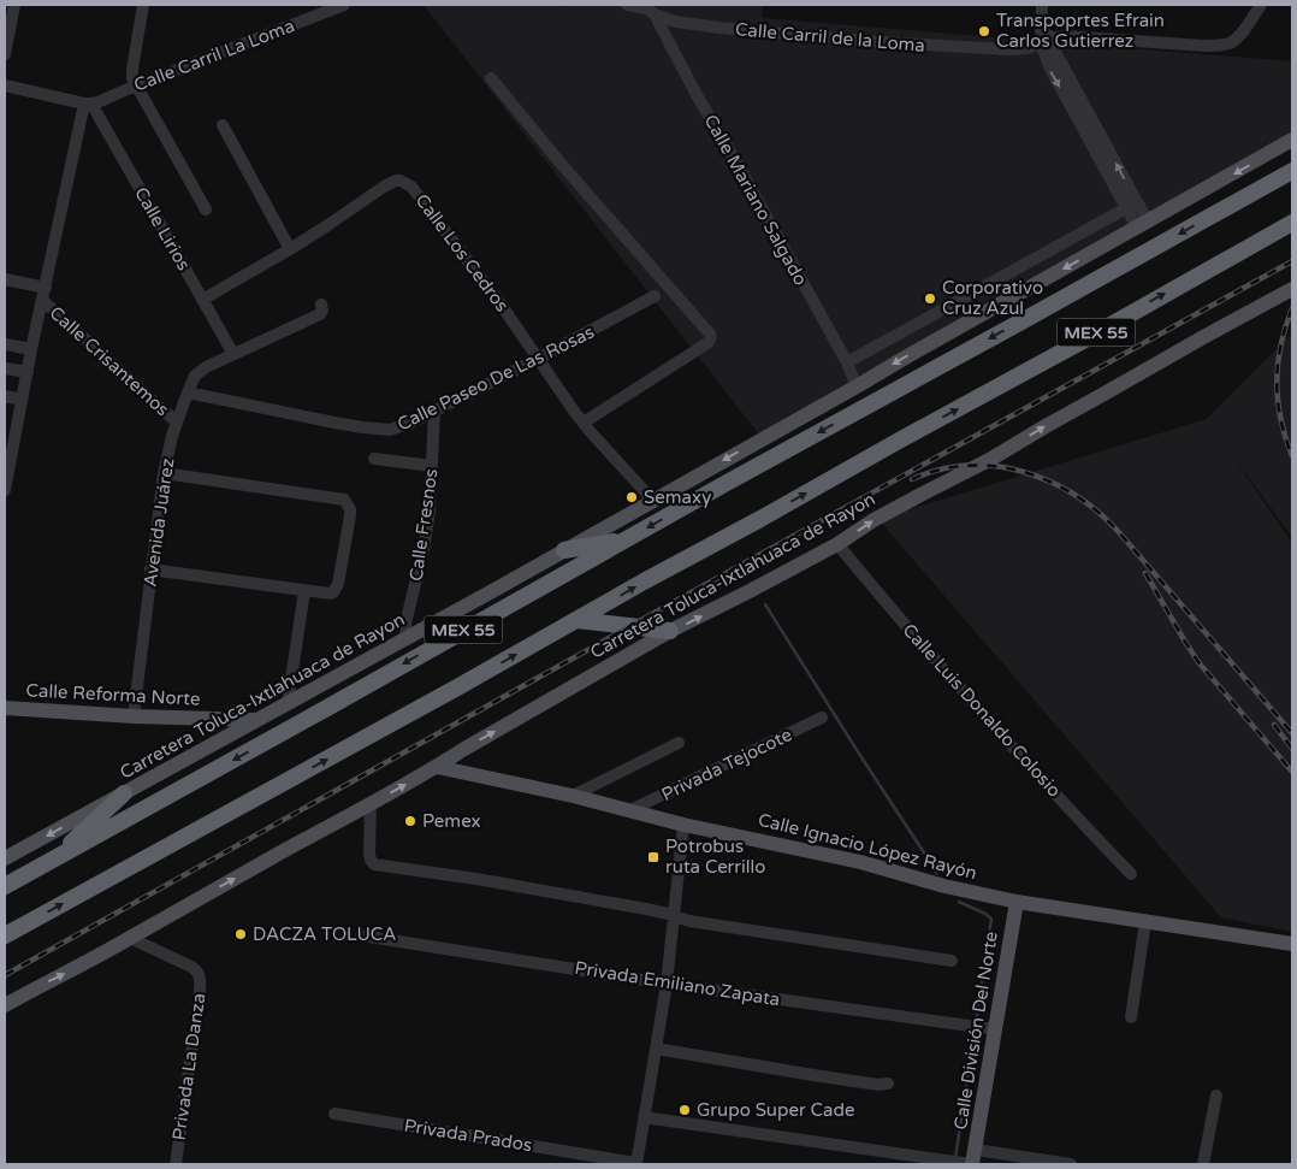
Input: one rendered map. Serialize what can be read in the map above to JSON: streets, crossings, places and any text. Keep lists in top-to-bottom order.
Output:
{
  "streets": {
    "highway": ["MEX 55", "Carretera Toluca-Ixtlahuaca de Rayon"],
    "main road": ["Calle Reforma Norte", "Calle Ignacio López Rayón", "Calle División Del Norte"],
    "street": [
      "Calle Carril de la Loma",
      "Calle Carril La Loma",
      "Calle Mariano Salgado",
      "Calle Lirios",
      "Calle Los Cedros",
      "Calle Crisantemos",
      "Calle Paseo De Las Rosas",
      "Avenida Juárez",
      "Calle Fresnos",
      "Calle Luis Donaldo Colosio",
      "Privada Tejocote",
      "Privada Emiliano Zapata",
      "Privada La Danza",
      "Privada Prados"
    ]
  },
  "crossings": [
    ["Calle Carril de la Loma", "Calle Mariano Salgado"],
    ["Calle Carril La Loma", "Calle Lirios"],
    ["Calle Mariano Salgado", "Carretera Toluca-Ixtlahuaca de Rayon"],
    ["Calle Lirios", "Calle Los Cedros"],
    ["Calle Lirios", "Avenida Juárez"],
    ["Calle Los Cedros", "Calle Paseo De Las Rosas"],
    ["Calle Los Cedros", "Carretera Toluca-Ixtlahuaca de Rayon"],
    ["Calle Crisantemos", "Avenida Juárez"],
    ["Calle Paseo De Las Rosas", "Avenida Juárez"],
    ["Calle Paseo De Las Rosas", "Calle Fresnos"],
    ["Avenida Juárez", "Calle Reforma Norte"],
    ["Calle Fresnos", "Carretera Toluca-Ixtlahuaca de Rayon"],
    ["Carretera Toluca-Ixtlahuaca de Rayon", "Calle Reforma Norte"],
    ["Carretera Toluca-Ixtlahuaca de Rayon", "Calle Luis Donaldo Colosio"],
    ["Carretera Toluca-Ixtlahuaca de Rayon", "Calle Ignacio López Rayón"],
    ["Carretera Toluca-Ixtlahuaca de Rayon", "Privada La Danza"],
    ["Privada Tejocote", "Calle Ignacio López Rayón"],
    ["Calle Ignacio López Rayón", "Calle División Del Norte"],
    ["Privada Emiliano Zapata", "Calle División Del Norte"]
  ],
  "places": {
    "other": [
      "Transpoprtes Efrain Carlos Gutierrez",
      "Corporativo Cruz Azul",
      "Semaxy",
      "Pemex",
      "DACZA TOLUCA",
      "Grupo Super Cade"
    ],
    "transit": ["Potrobus ruta Cerrillo"]
  }
}
